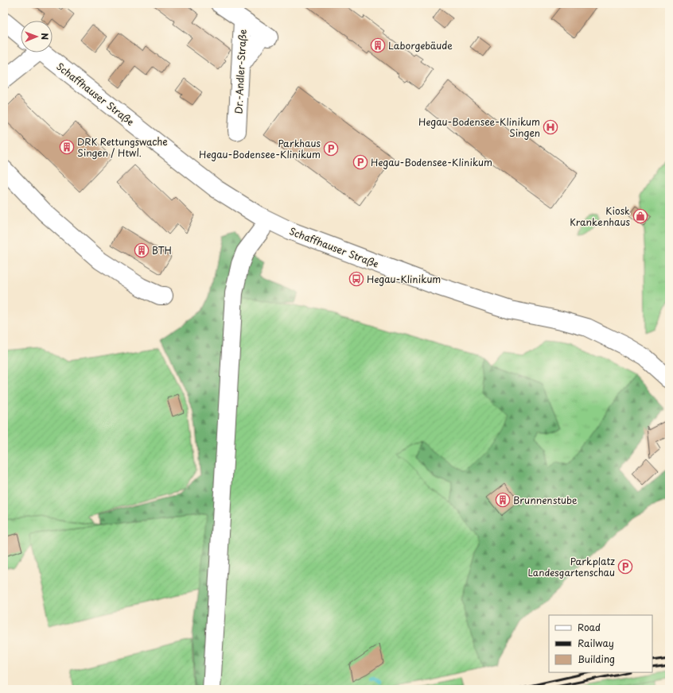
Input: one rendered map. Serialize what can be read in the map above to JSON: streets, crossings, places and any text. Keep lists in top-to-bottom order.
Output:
{
  "streets": {
    "street": ["Dr.-Andler-Straße", "Schaffhauser Straße"]
  },
  "places": {
    "building": [
      "Laborgebäude",
      "DRK Rettungswache Singen / Htwl.",
      "BTH",
      "Brunnenstube"
    ],
    "hospital": ["Hegau-Bodensee-Klinikum Singen"],
    "parking": ["Parkhaus Hegau-Bodensee-Klinikum", "Hegau-Bodensee-Klinikum", "Parkplatz Landesgartenschau"],
    "shop": ["Kiosk Krankenhaus"],
    "bus stop": ["Hegau-Klinikum"]
  },
  "legend": ["Road", "Railway", "Building"],
  "north": "right"
}
